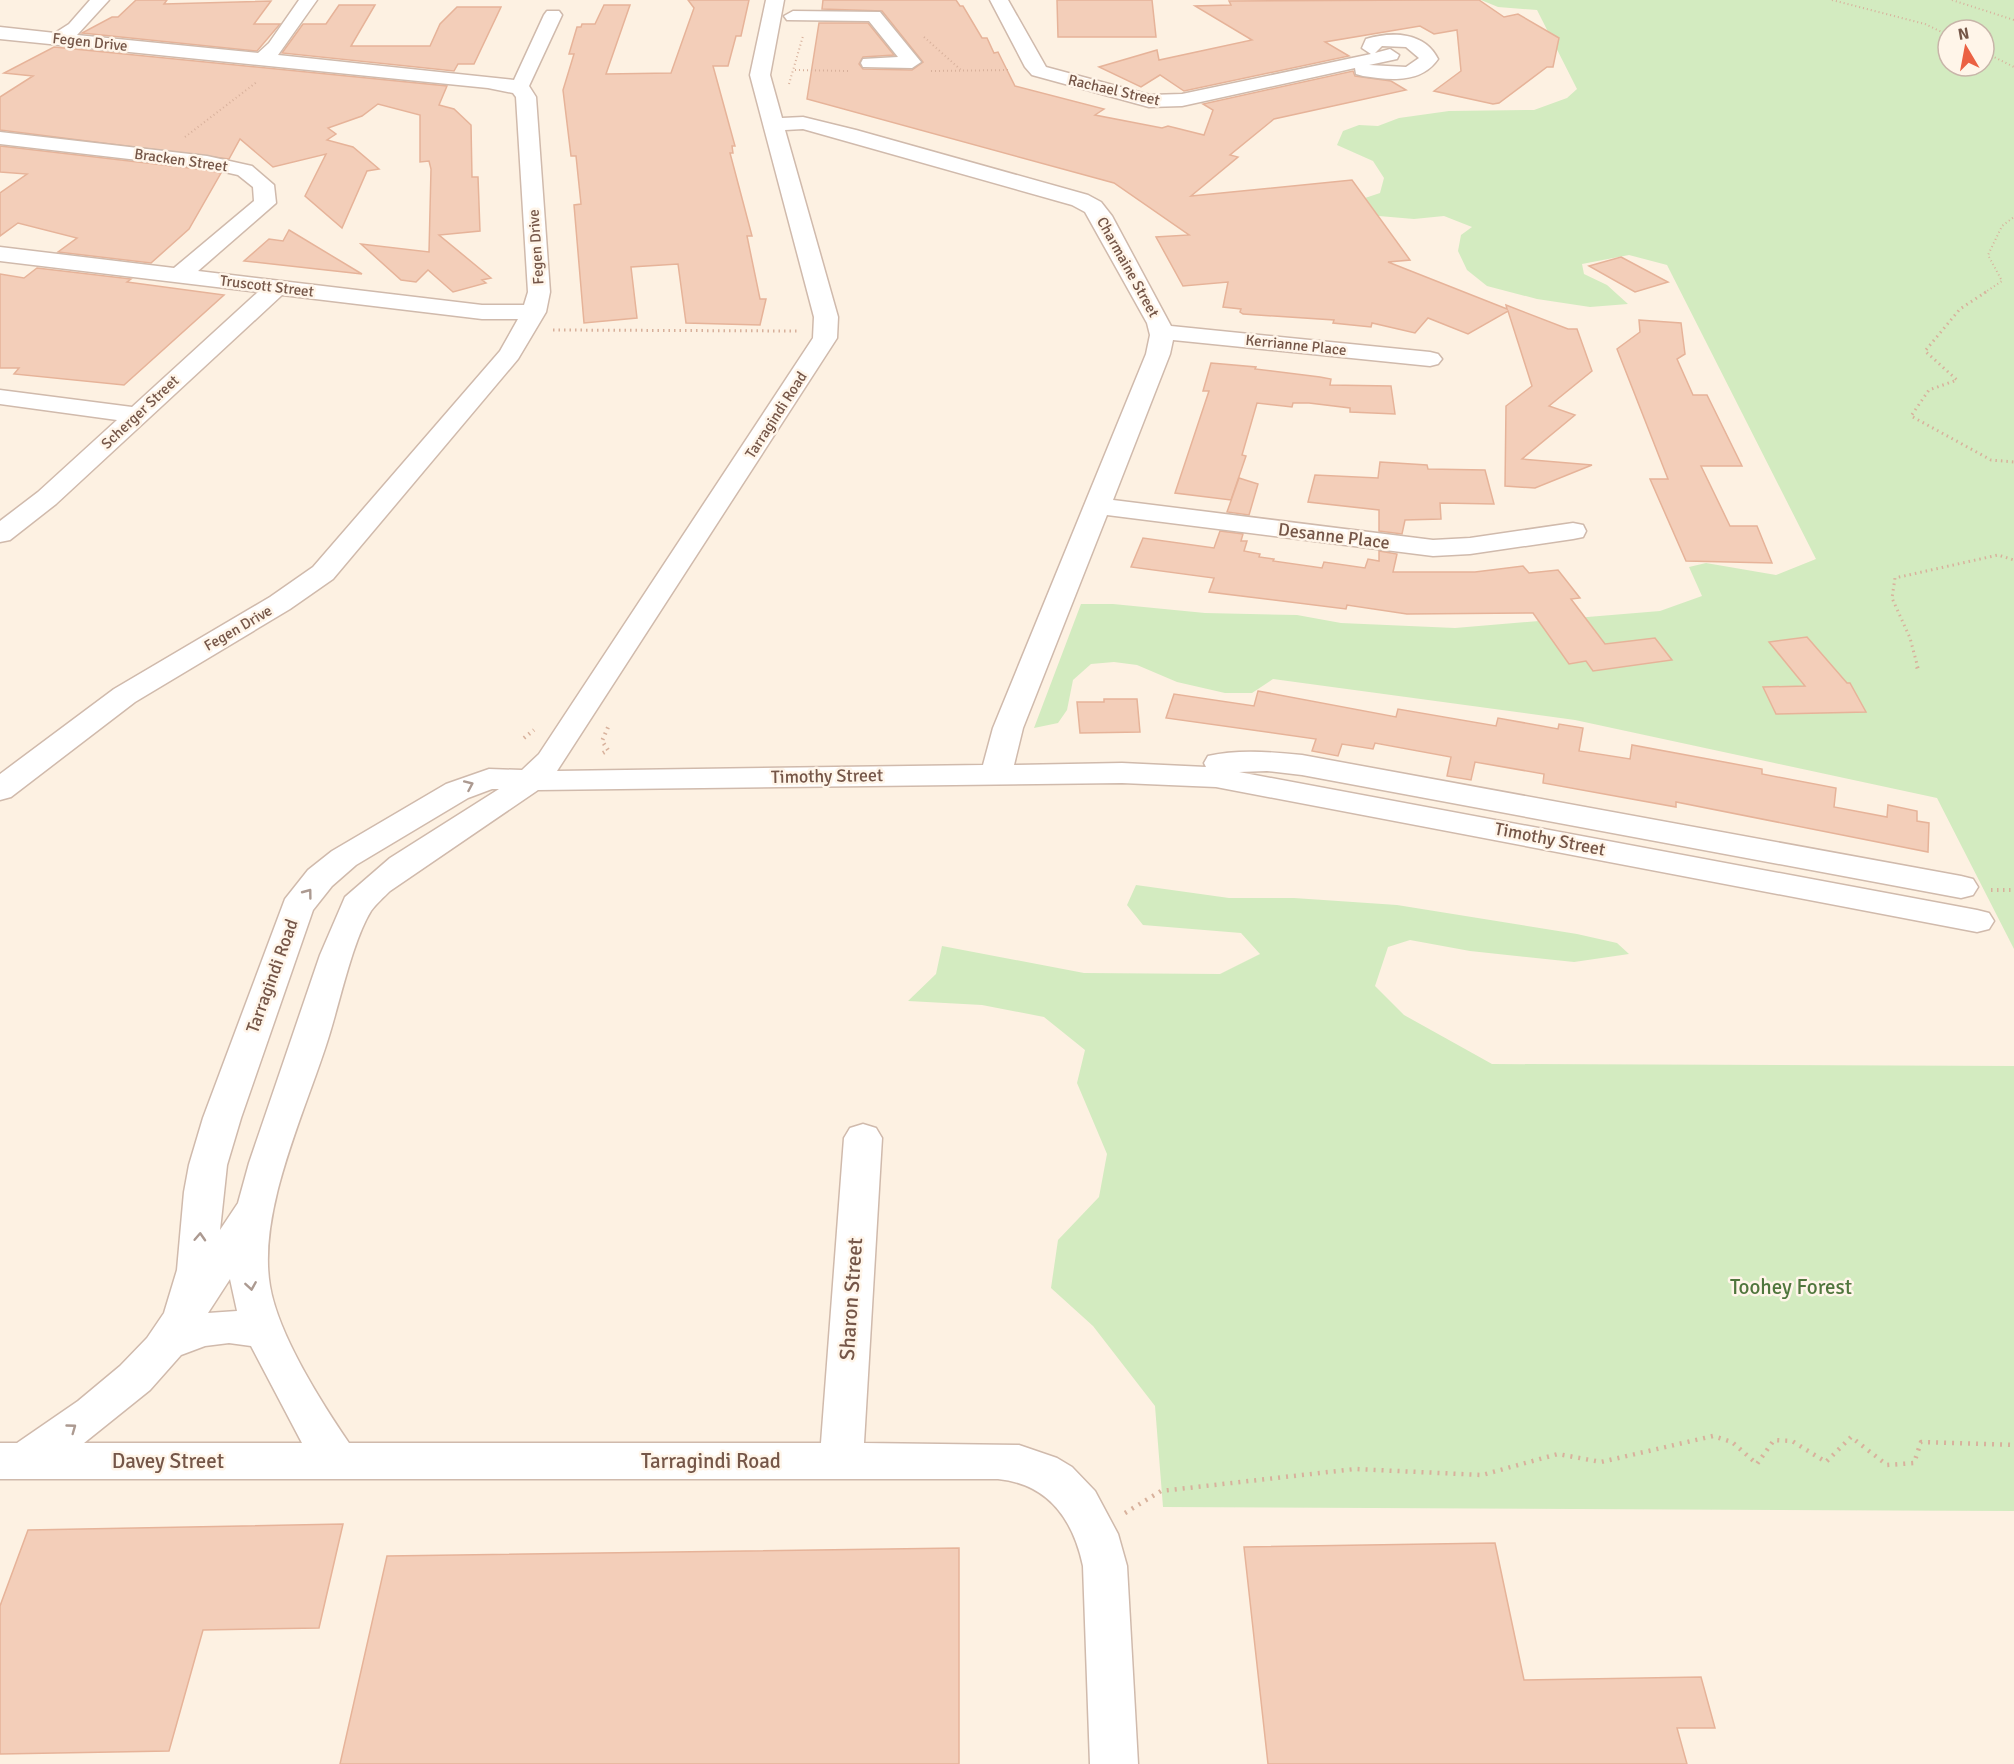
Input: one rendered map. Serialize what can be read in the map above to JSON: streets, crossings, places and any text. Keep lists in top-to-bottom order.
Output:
{
  "streets": {
    "street": [
      "Fegen Drive",
      "Rachael Street",
      "Bracken Street",
      "Charmaine Street",
      "Truscott Street",
      "Kerrianne Place",
      "Scherger Street",
      "Tarragindi Road",
      "Desanne Place",
      "Timothy Street",
      "Sharon Street",
      "Davey Street"
    ]
  },
  "crossings": [
    ["Fegen Drive", "Truscott Street"],
    ["Bracken Street", "Truscott Street"],
    ["Charmaine Street", "Kerrianne Place"],
    ["Charmaine Street", "Tarragindi Road"],
    ["Charmaine Street", "Desanne Place"],
    ["Charmaine Street", "Timothy Street"],
    ["Truscott Street", "Scherger Street"],
    ["Tarragindi Road", "Timothy Street"],
    ["Tarragindi Road", "Sharon Street"],
    ["Tarragindi Road", "Davey Street"]
  ],
  "parks": ["Toohey Forest"],
  "north": "top"
}
